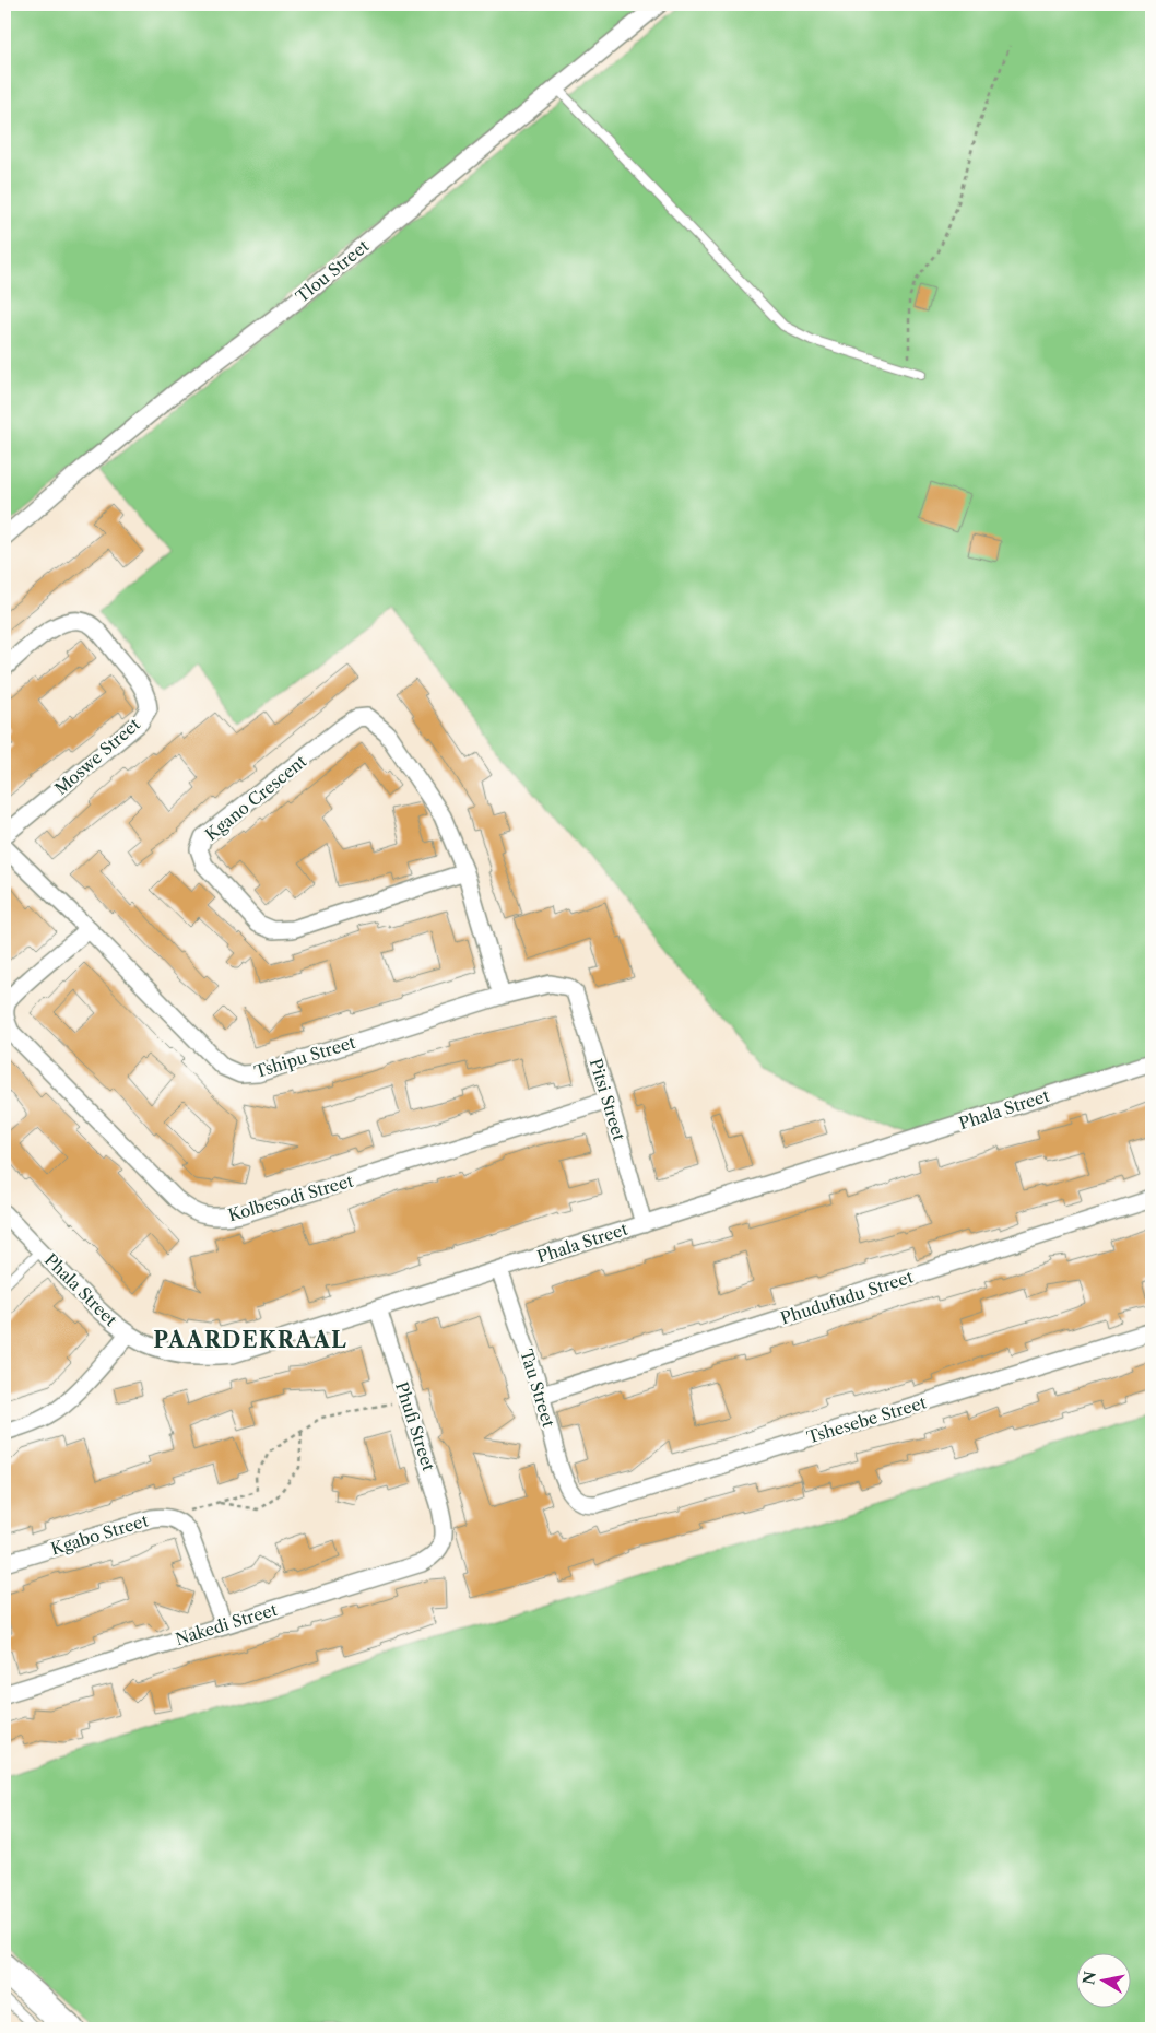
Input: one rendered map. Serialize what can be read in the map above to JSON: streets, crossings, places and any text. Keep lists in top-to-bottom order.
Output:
{
  "streets": {
    "street": [
      "Tlou Street",
      "Moswe Street",
      "Kgano Crescent",
      "Tshipu Street",
      "Pitsi Street",
      "Phala Street",
      "Kolbesodi Street",
      "Phudufudu Street",
      "Tau Street",
      "Tshesebe Street",
      "Phufi Street",
      "Kgabo Street",
      "Nakedi Street"
    ]
  },
  "crossings": [
    ["Kgano Crescent", "Tshipu Street"],
    ["Tshipu Street", "Pitsi Street"],
    ["Tshipu Street", "Kolbesodi Street"],
    ["Pitsi Street", "Phala Street"],
    ["Pitsi Street", "Kolbesodi Street"],
    ["Phala Street", "Tau Street"],
    ["Phala Street", "Phufi Street"],
    ["Phudufudu Street", "Tau Street"],
    ["Tau Street", "Tshesebe Street"],
    ["Phufi Street", "Nakedi Street"],
    ["Kgabo Street", "Nakedi Street"]
  ],
  "districts": ["PAARDEKRAAL"],
  "north": "left"
}
